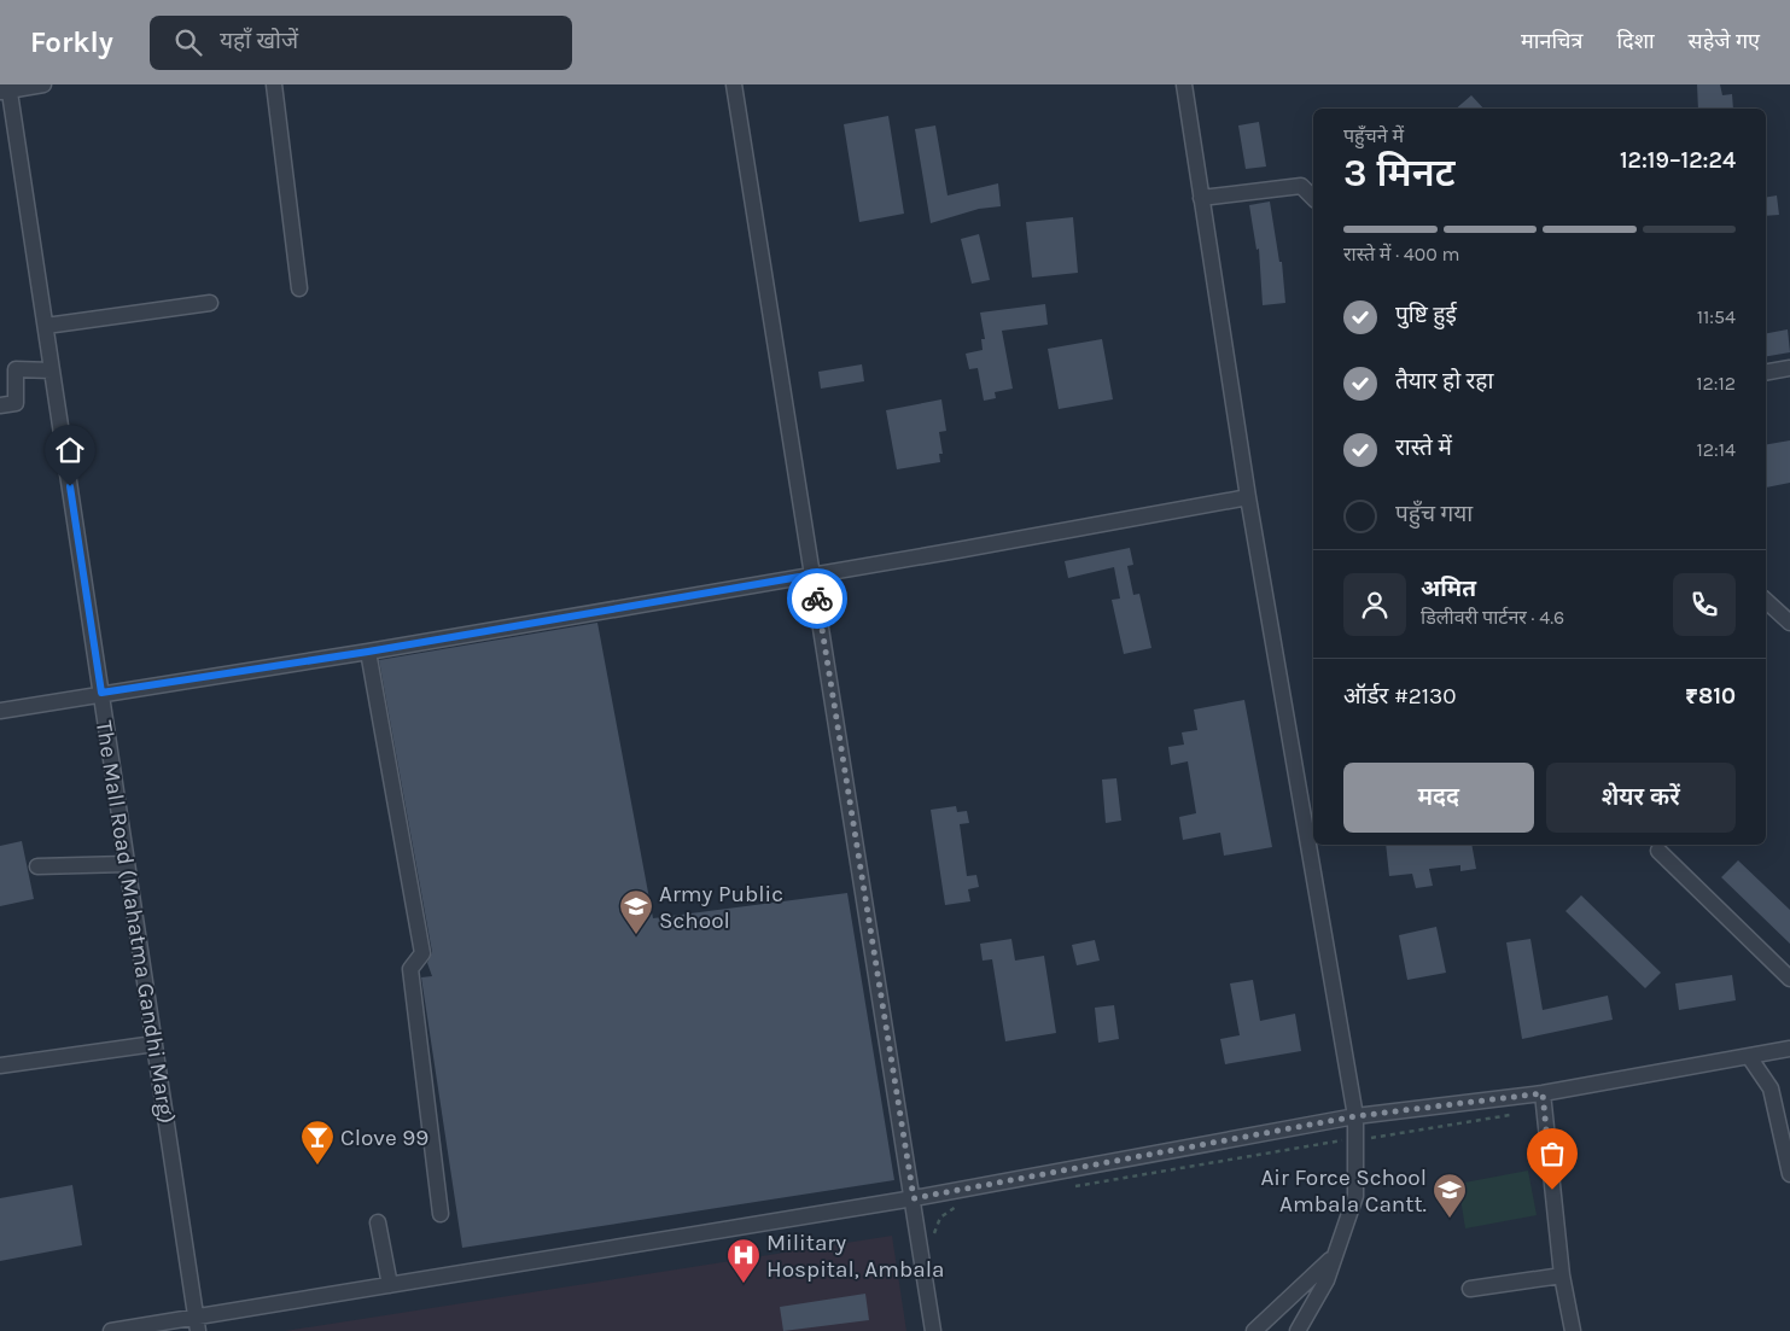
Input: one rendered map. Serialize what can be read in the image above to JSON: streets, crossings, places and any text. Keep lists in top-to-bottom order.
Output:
{
  "streets": {
    "street": ["The Mall Road (Mahatma Gandhi Marg)"]
  },
  "places": {
    "school or university": ["Army Public School", "Air Force School Ambala Cantt."],
    "bar": ["Clove 99"],
    "hospital": ["Military Hospital, Ambala"]
  },
  "page": {
    "header": "Forkly",
    "search": "यहाँ खोजें",
    "nav": ["मानचित्र", "दिशा", "सहेजे गए"],
    "heading": ["3 मिनट", "पहुँचने में", "12:19–12:24"],
    "panel": [
      "अमित",
      "डिलीवरी पार्टनर · 4.6",
      "ऑर्डर #2130",
      "₹810"
    ],
    "bar": "रास्ते में · 400 m",
    "list": [
      ["पुष्टि हुई", "11:54"],
      ["तैयार हो रहा", "12:12"],
      ["रास्ते में", "12:14"],
      "पहुँच गया"
    ],
    "buttons": ["मदद", "शेयर करें"]
  }
}
